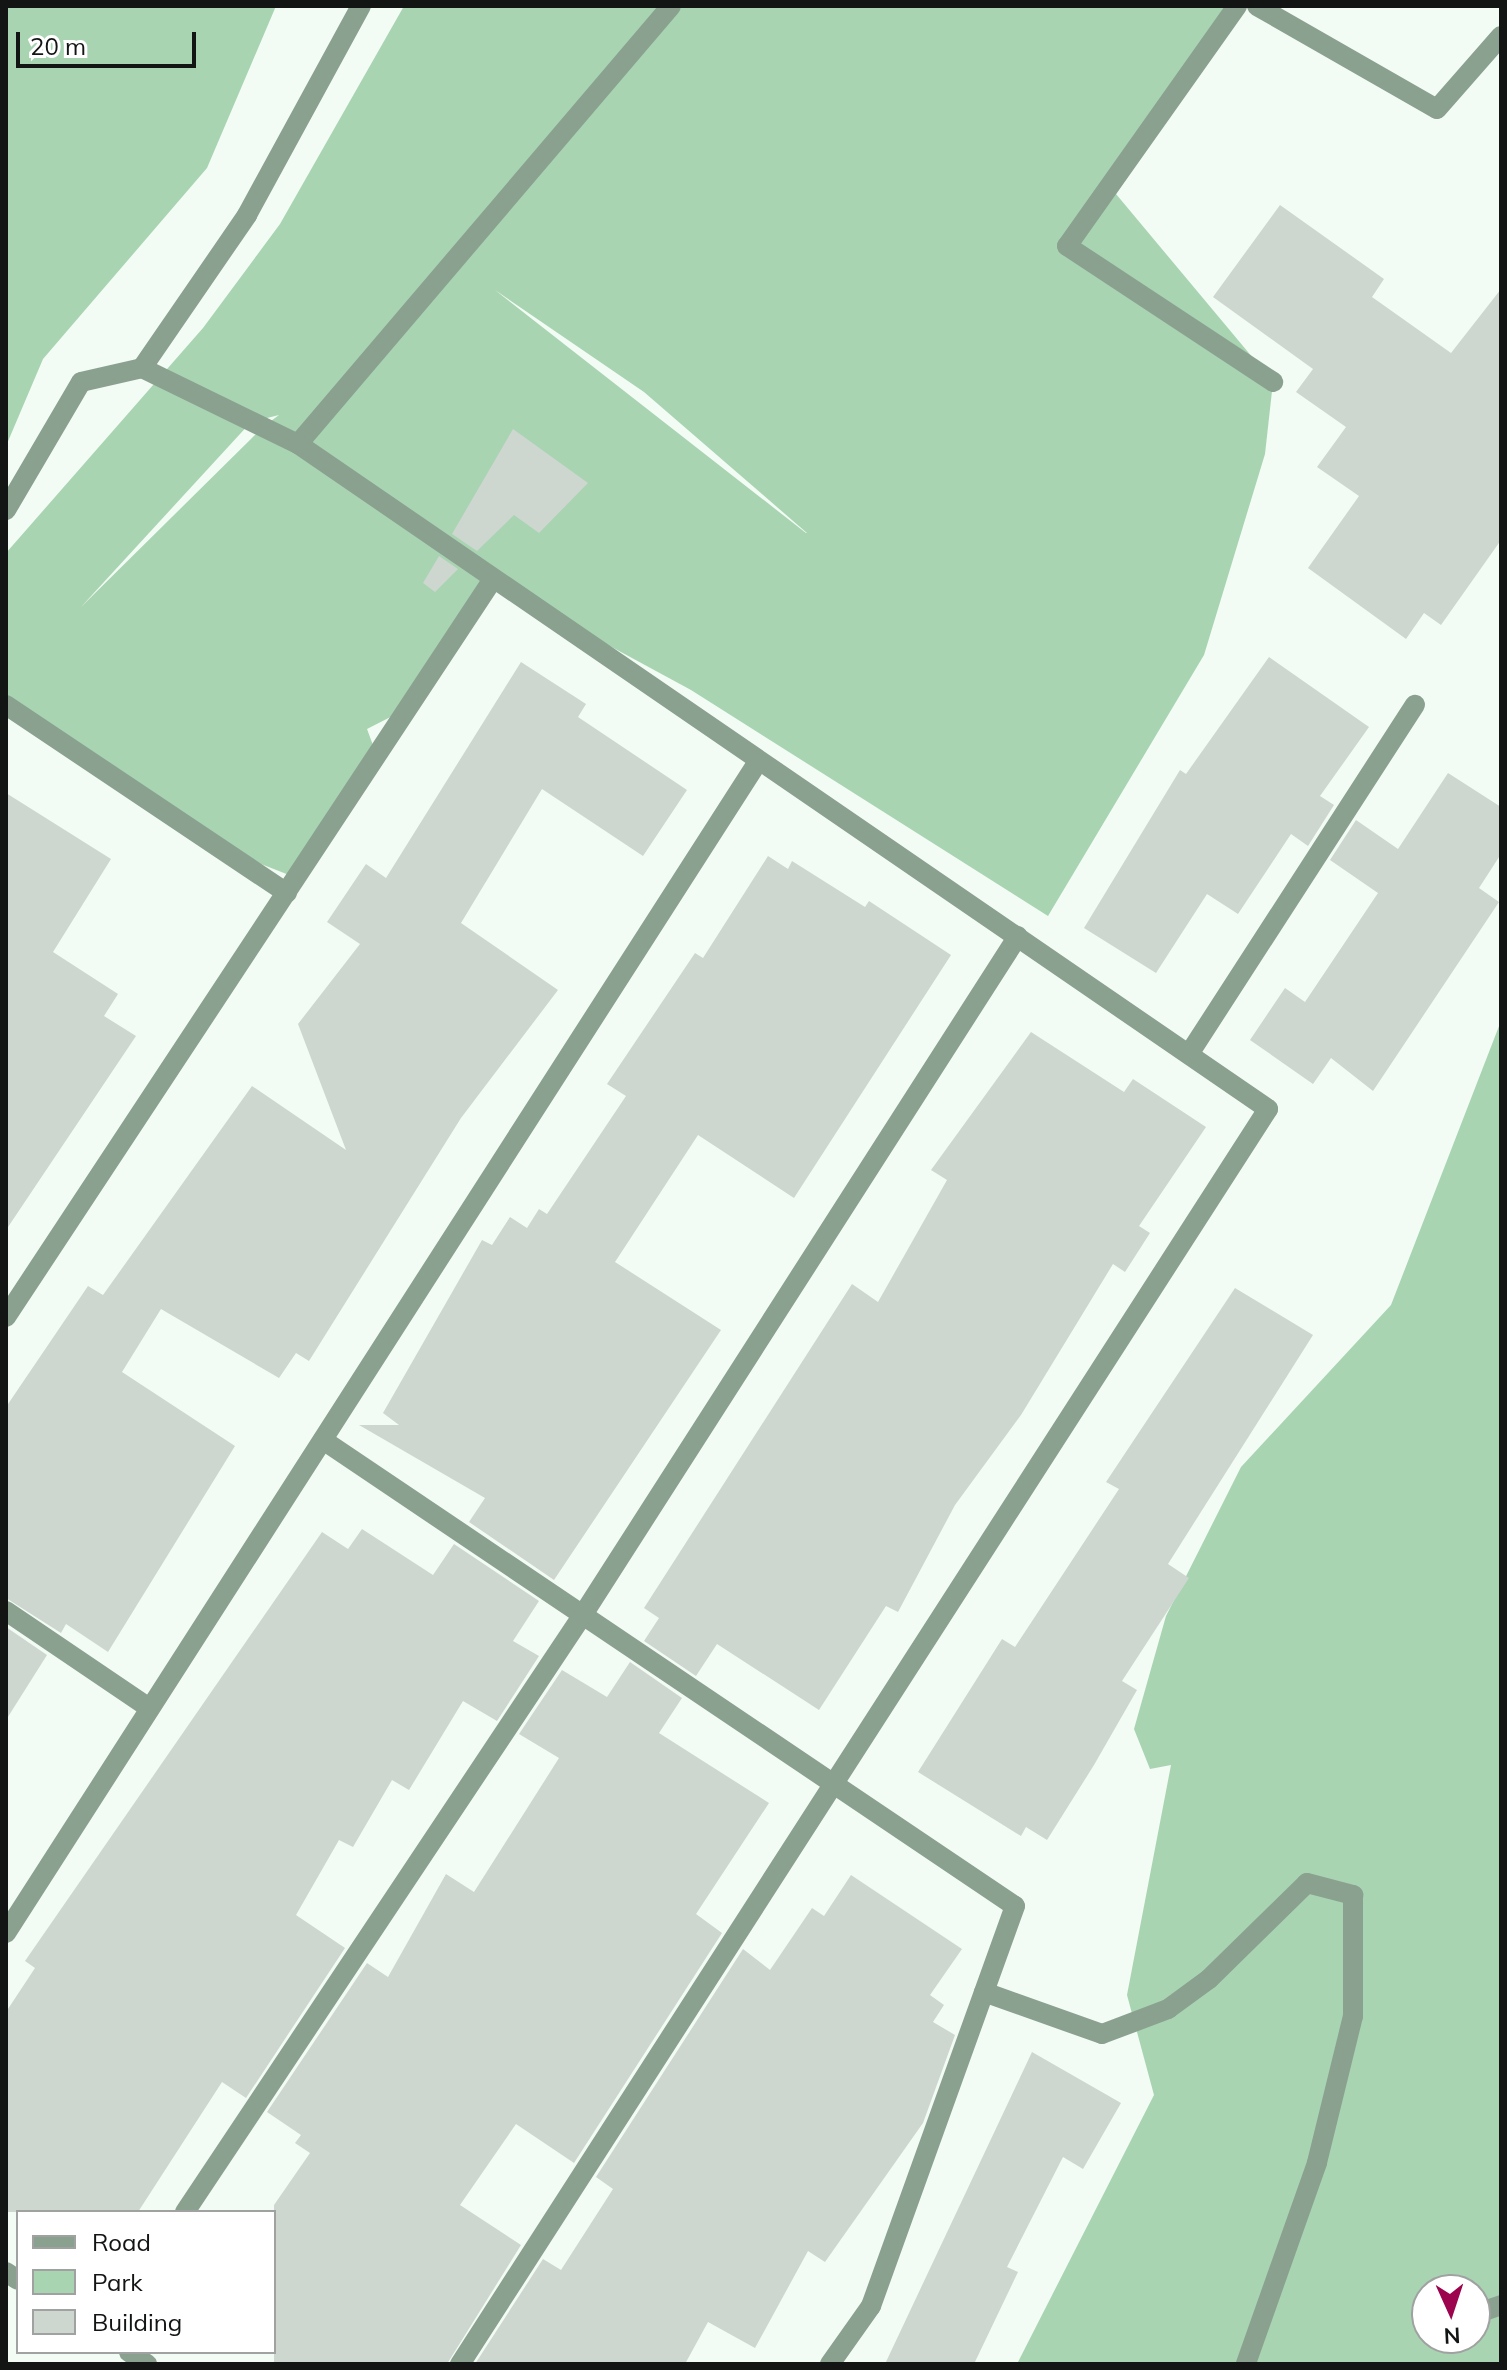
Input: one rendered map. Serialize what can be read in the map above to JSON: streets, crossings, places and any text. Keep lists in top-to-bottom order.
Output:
{
  "legend": ["Road", "Park", "Building"],
  "scale_bar": "20 m",
  "north": "bottom"
}
